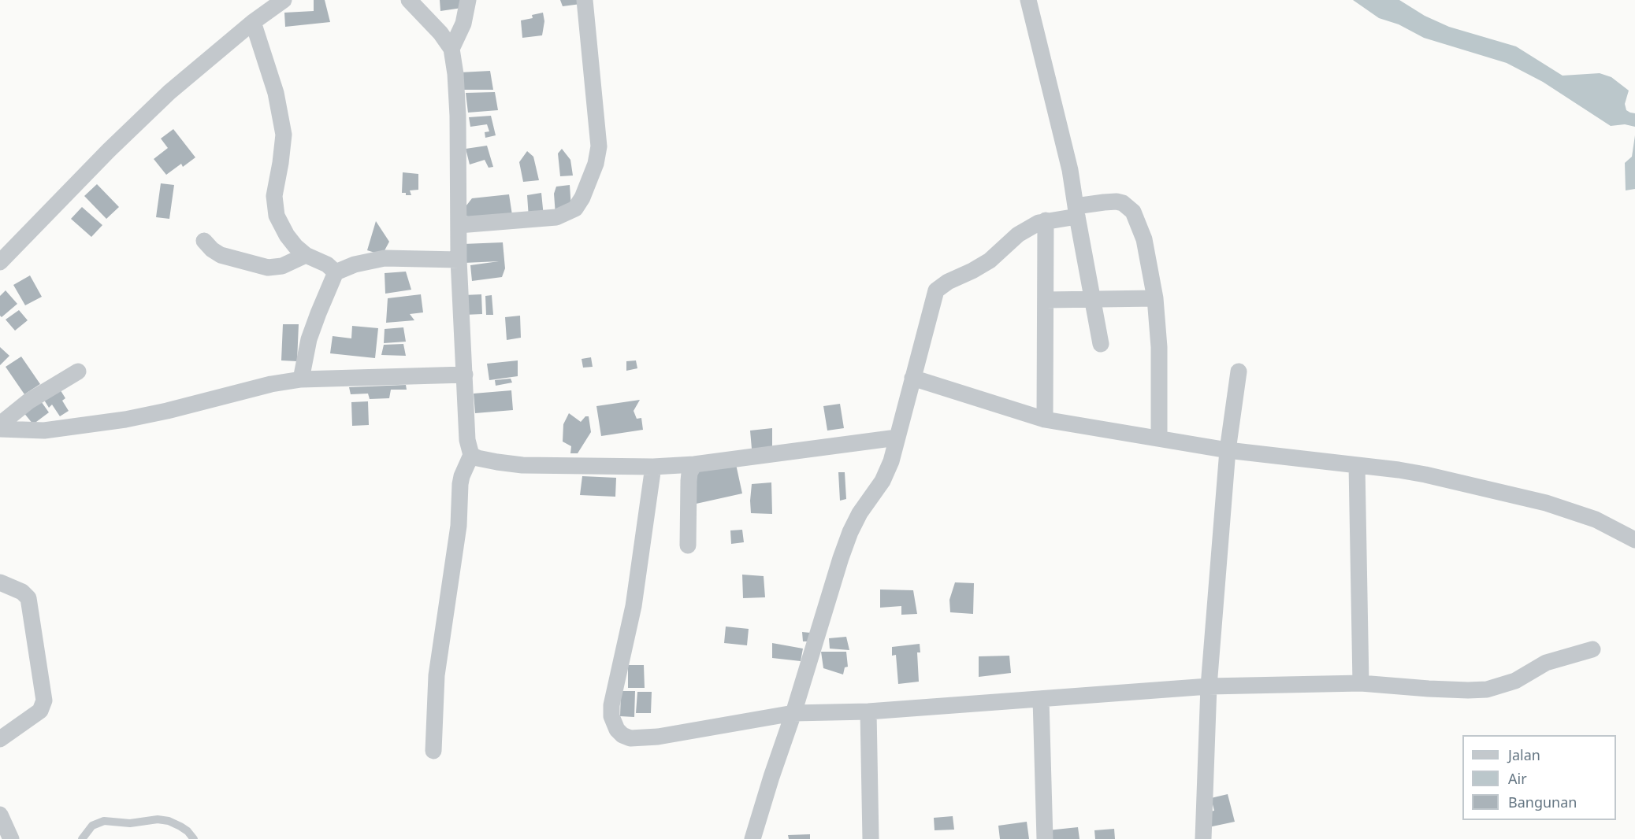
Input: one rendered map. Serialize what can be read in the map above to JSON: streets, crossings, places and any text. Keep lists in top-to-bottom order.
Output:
{
  "legend": ["Jalan", "Air", "Bangunan"]
}
